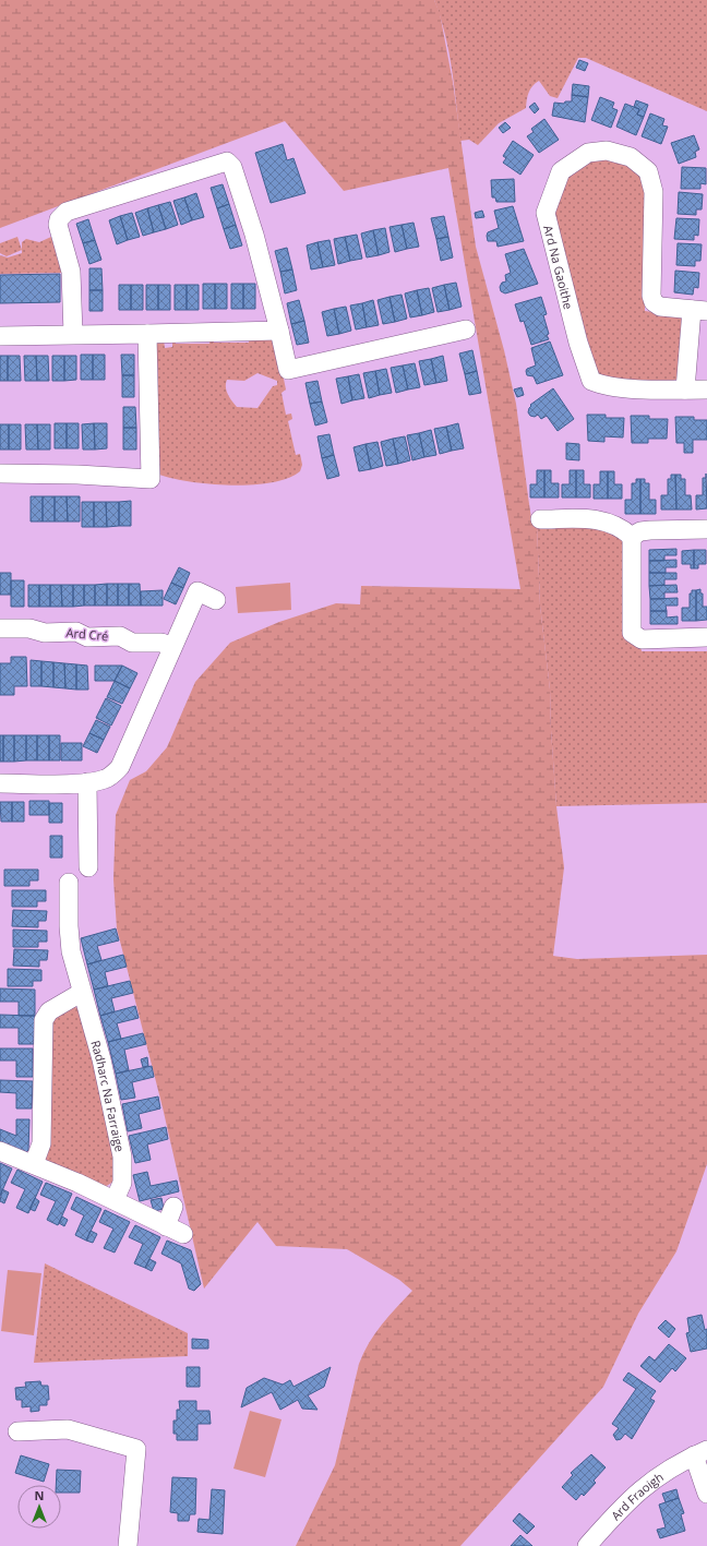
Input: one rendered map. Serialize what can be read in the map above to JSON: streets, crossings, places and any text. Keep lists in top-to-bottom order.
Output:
{
  "streets": {
    "street": [
      "Ard Na Gaoithe",
      "Ard Cré",
      "Radharc Na Farraige",
      "Ard Fraoigh"
    ]
  },
  "north": "top"
}
